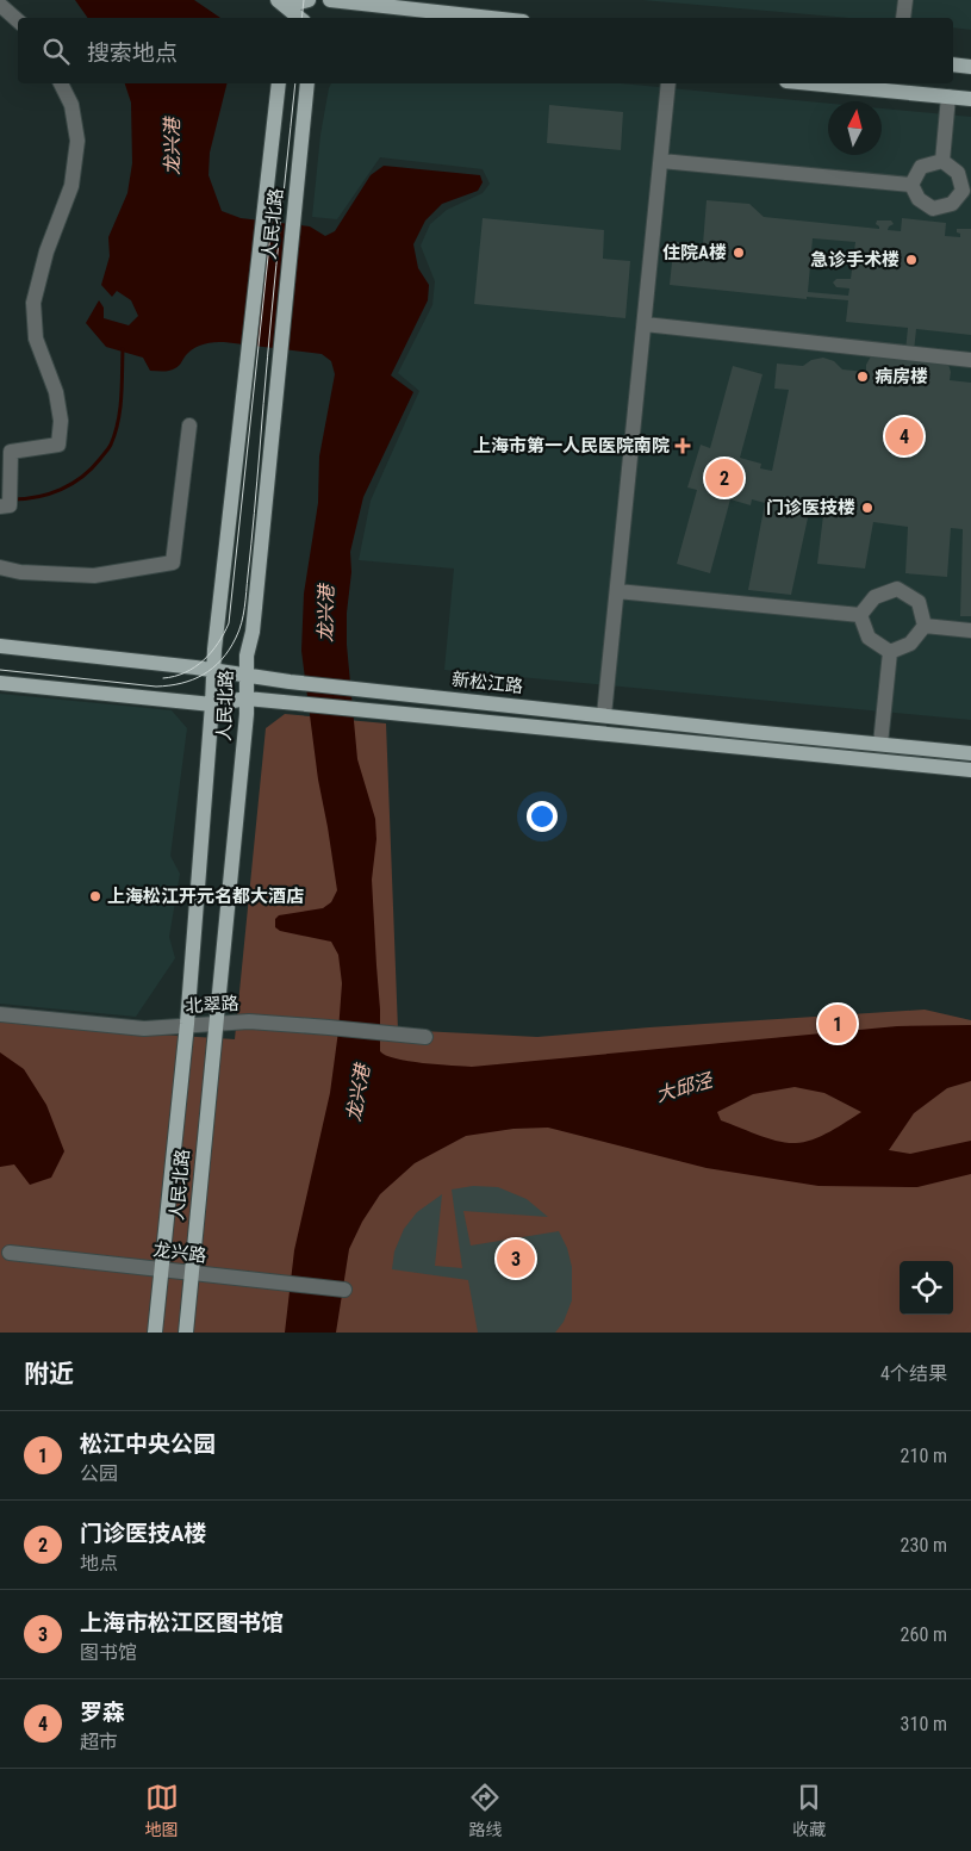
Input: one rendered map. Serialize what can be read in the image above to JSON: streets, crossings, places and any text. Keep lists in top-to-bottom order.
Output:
{
  "streets": {
    "main road": ["人民北路", "新松江路"],
    "street": ["北翠路", "龙兴路"]
  },
  "crossings": [
    ["人民北路", "新松江路"],
    ["人民北路", "北翠路"],
    ["人民北路", "龙兴路"]
  ],
  "water": ["龙兴港", "大邱泾"],
  "places": {
    "other": [
      "住院A楼",
      "急诊手术楼",
      "病房楼",
      "门诊医技楼",
      "上海松江开元名都大酒店"
    ],
    "health": ["上海市第一人民医院南院"]
  },
  "north": "top",
  "page": {
    "search": "搜索地点",
    "pins": [
      "4",
      "2",
      "1",
      "3"
    ],
    "heading": ["附近", "4个结果"],
    "list": [
      {
        "mark": "1",
        "name": "松江中央公园",
        "note": "公园",
        "value": "210 m"
      },
      {
        "mark": "2",
        "name": "门诊医技A楼",
        "note": "地点",
        "value": "230 m"
      },
      {
        "mark": "3",
        "name": "上海市松江区图书馆",
        "note": "图书馆",
        "value": "260 m"
      },
      {
        "mark": "4",
        "name": "罗森",
        "note": "超市",
        "value": "310 m"
      }
    ],
    "nav": ["地图", "路线", "收藏"]
  }
}
